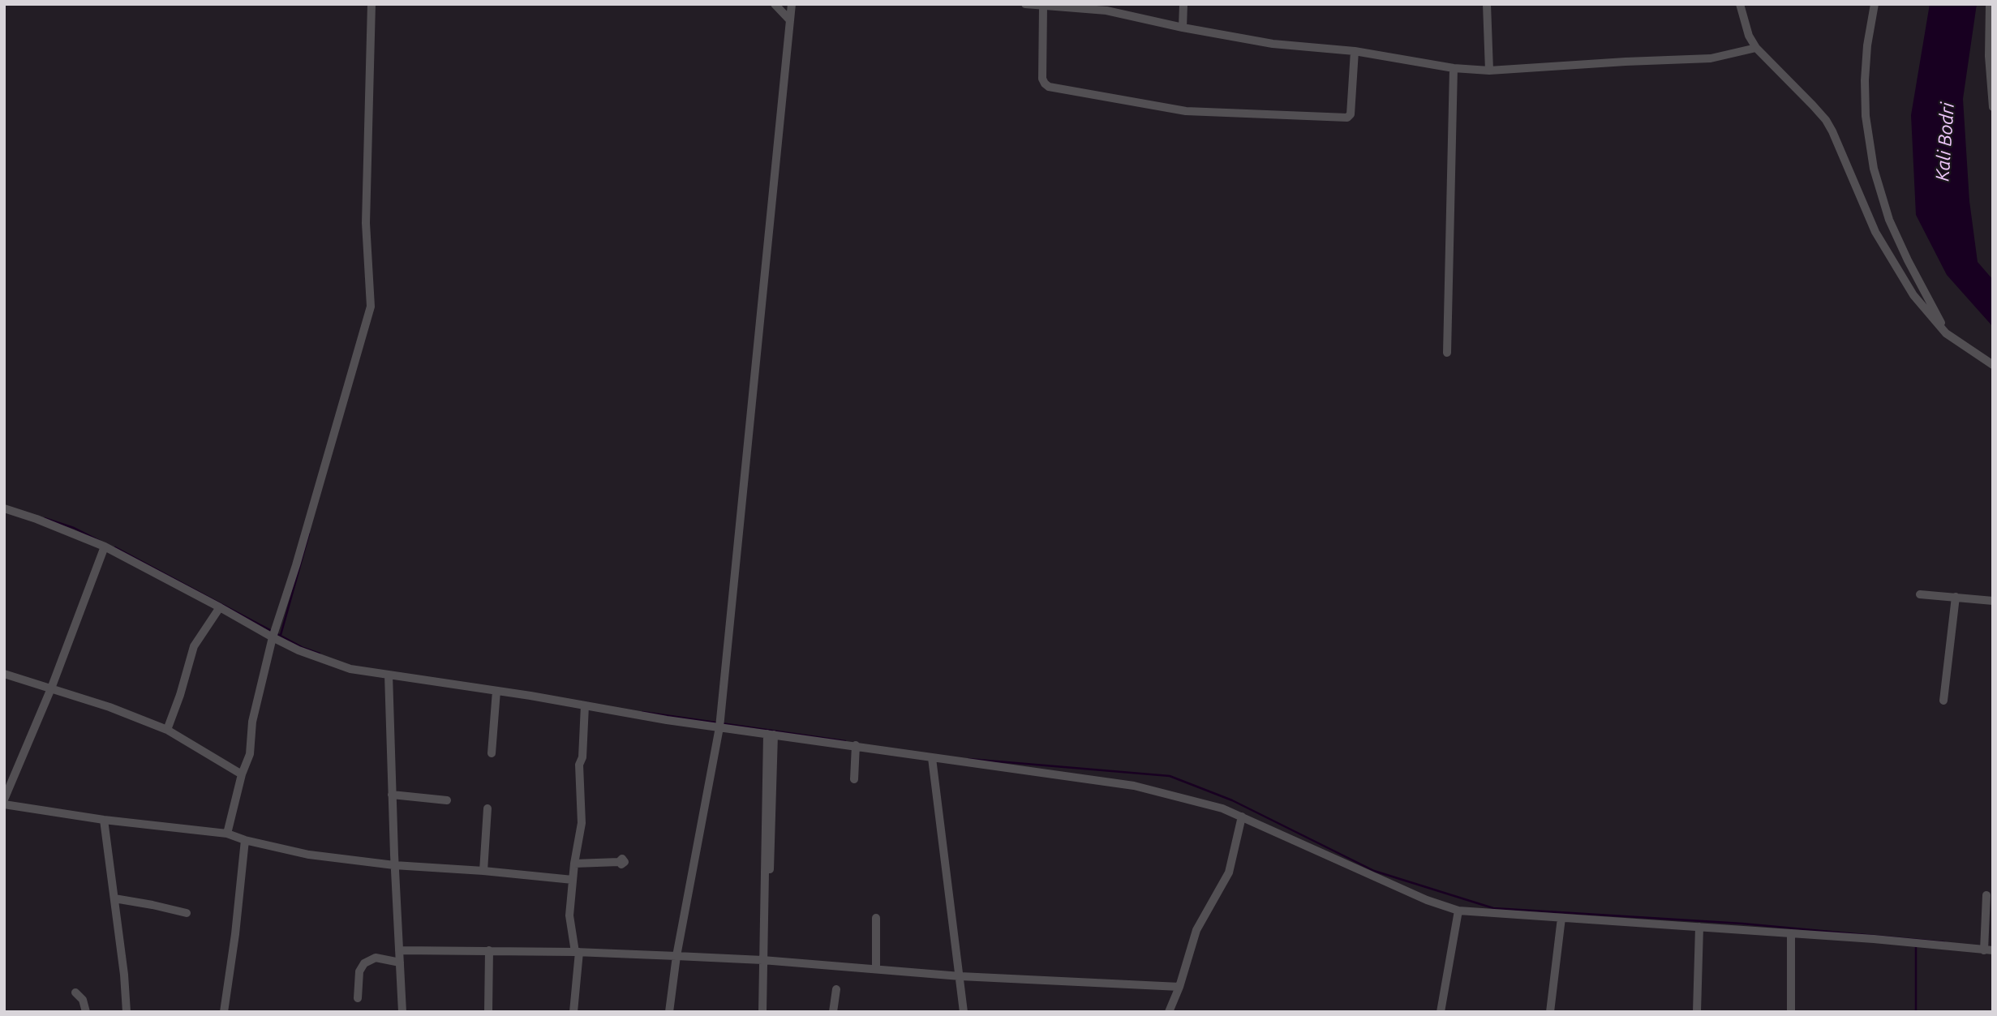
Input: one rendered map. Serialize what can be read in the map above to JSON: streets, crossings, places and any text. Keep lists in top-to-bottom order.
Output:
{
  "water": ["Kali Bodri"]
}
